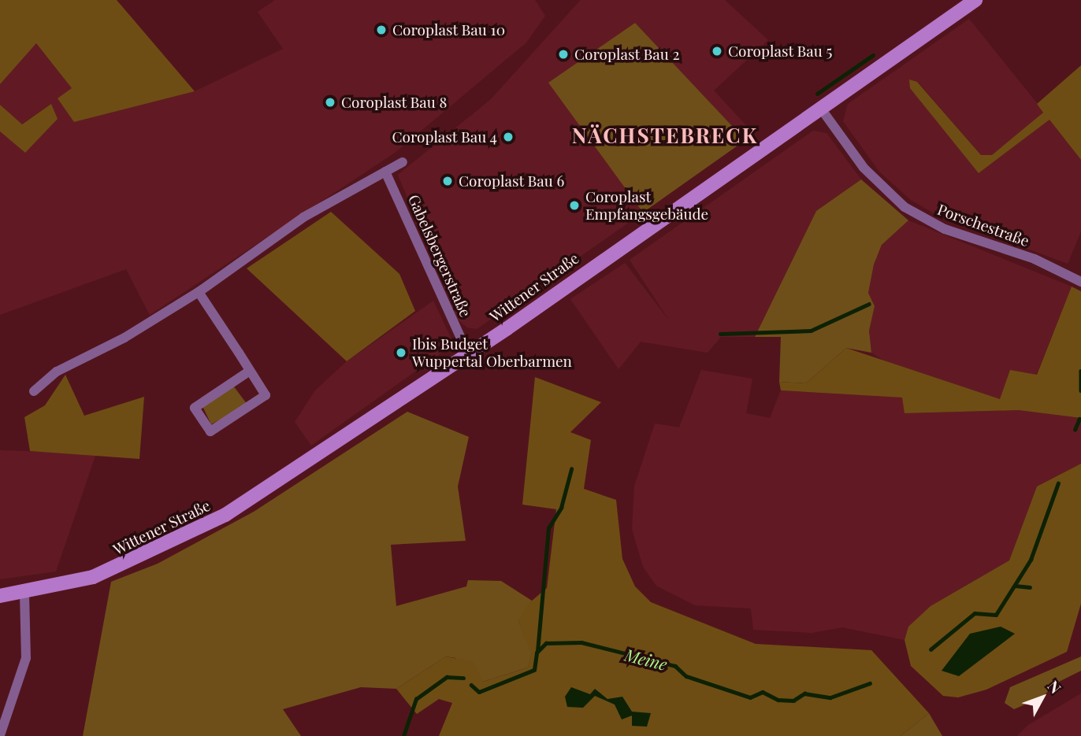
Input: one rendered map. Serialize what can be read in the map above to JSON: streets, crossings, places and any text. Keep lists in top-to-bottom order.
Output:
{
  "streets": {
    "main road": ["Wittener Straße"],
    "street": ["Porschestraße", "Gabelsbergerstraße"]
  },
  "crossings": [
    ["Porschestraße", "Wittener Straße"],
    ["Gabelsbergerstraße", "Wittener Straße"]
  ],
  "districts": ["NÄCHSTEBRECK"],
  "water": ["Meine"],
  "places": [
    "Coroplast Bau 10",
    "Coroplast Bau 5",
    "Coroplast Bau 2",
    "Coroplast Bau 8",
    "Coroplast Bau 4",
    "Coroplast Bau 6",
    "Coroplast Empfangsgebäude",
    "Ibis Budget Wuppertal Oberbarmen"
  ],
  "north": "top right"
}
